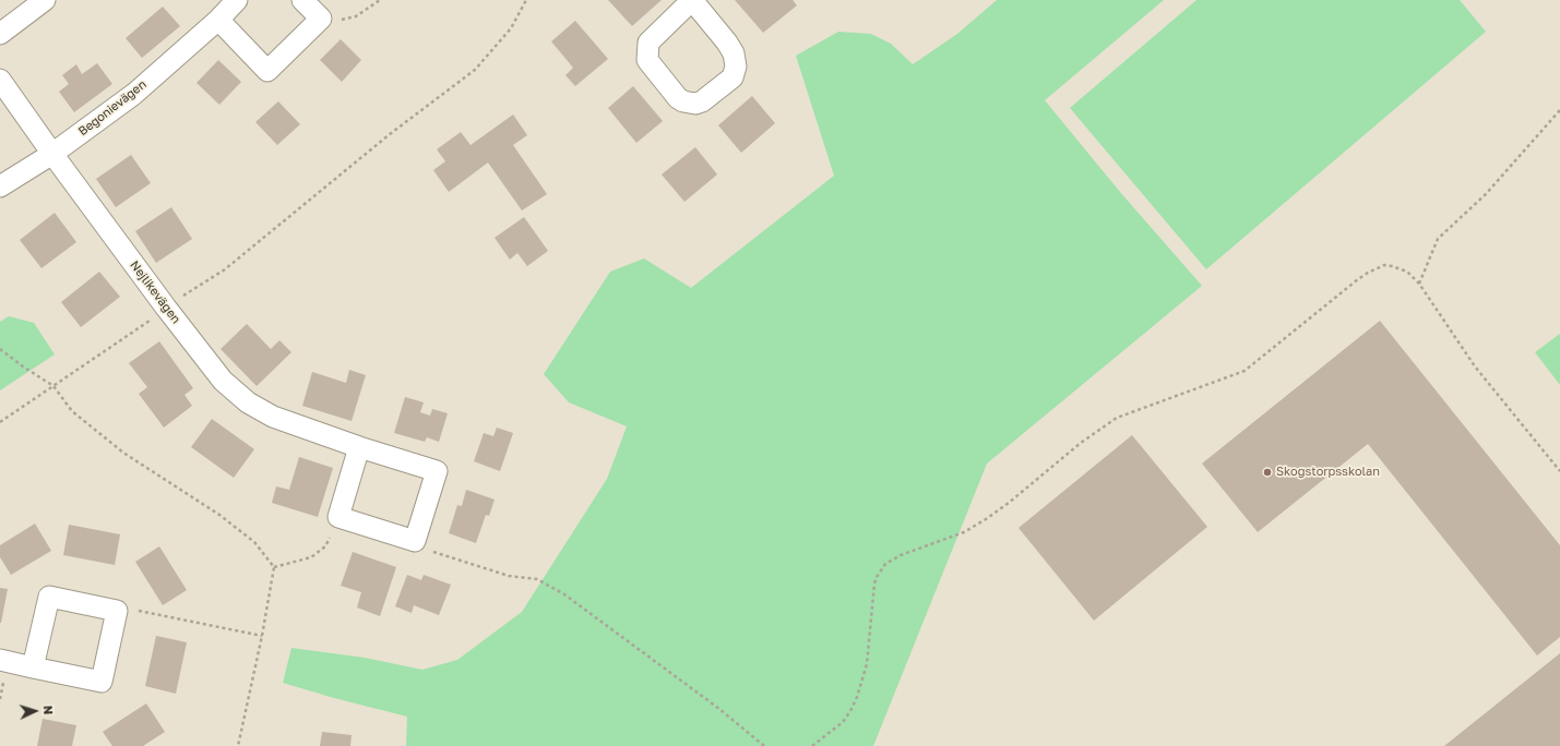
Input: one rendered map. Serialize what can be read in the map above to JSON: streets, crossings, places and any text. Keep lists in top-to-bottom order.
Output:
{
  "streets": {
    "street": ["Begonievägen", "Nejlikevägen"]
  },
  "crossings": [
    ["Begonievägen", "Nejlikevägen"]
  ],
  "places": ["Skogstorpsskolan"],
  "north": "right"
}
